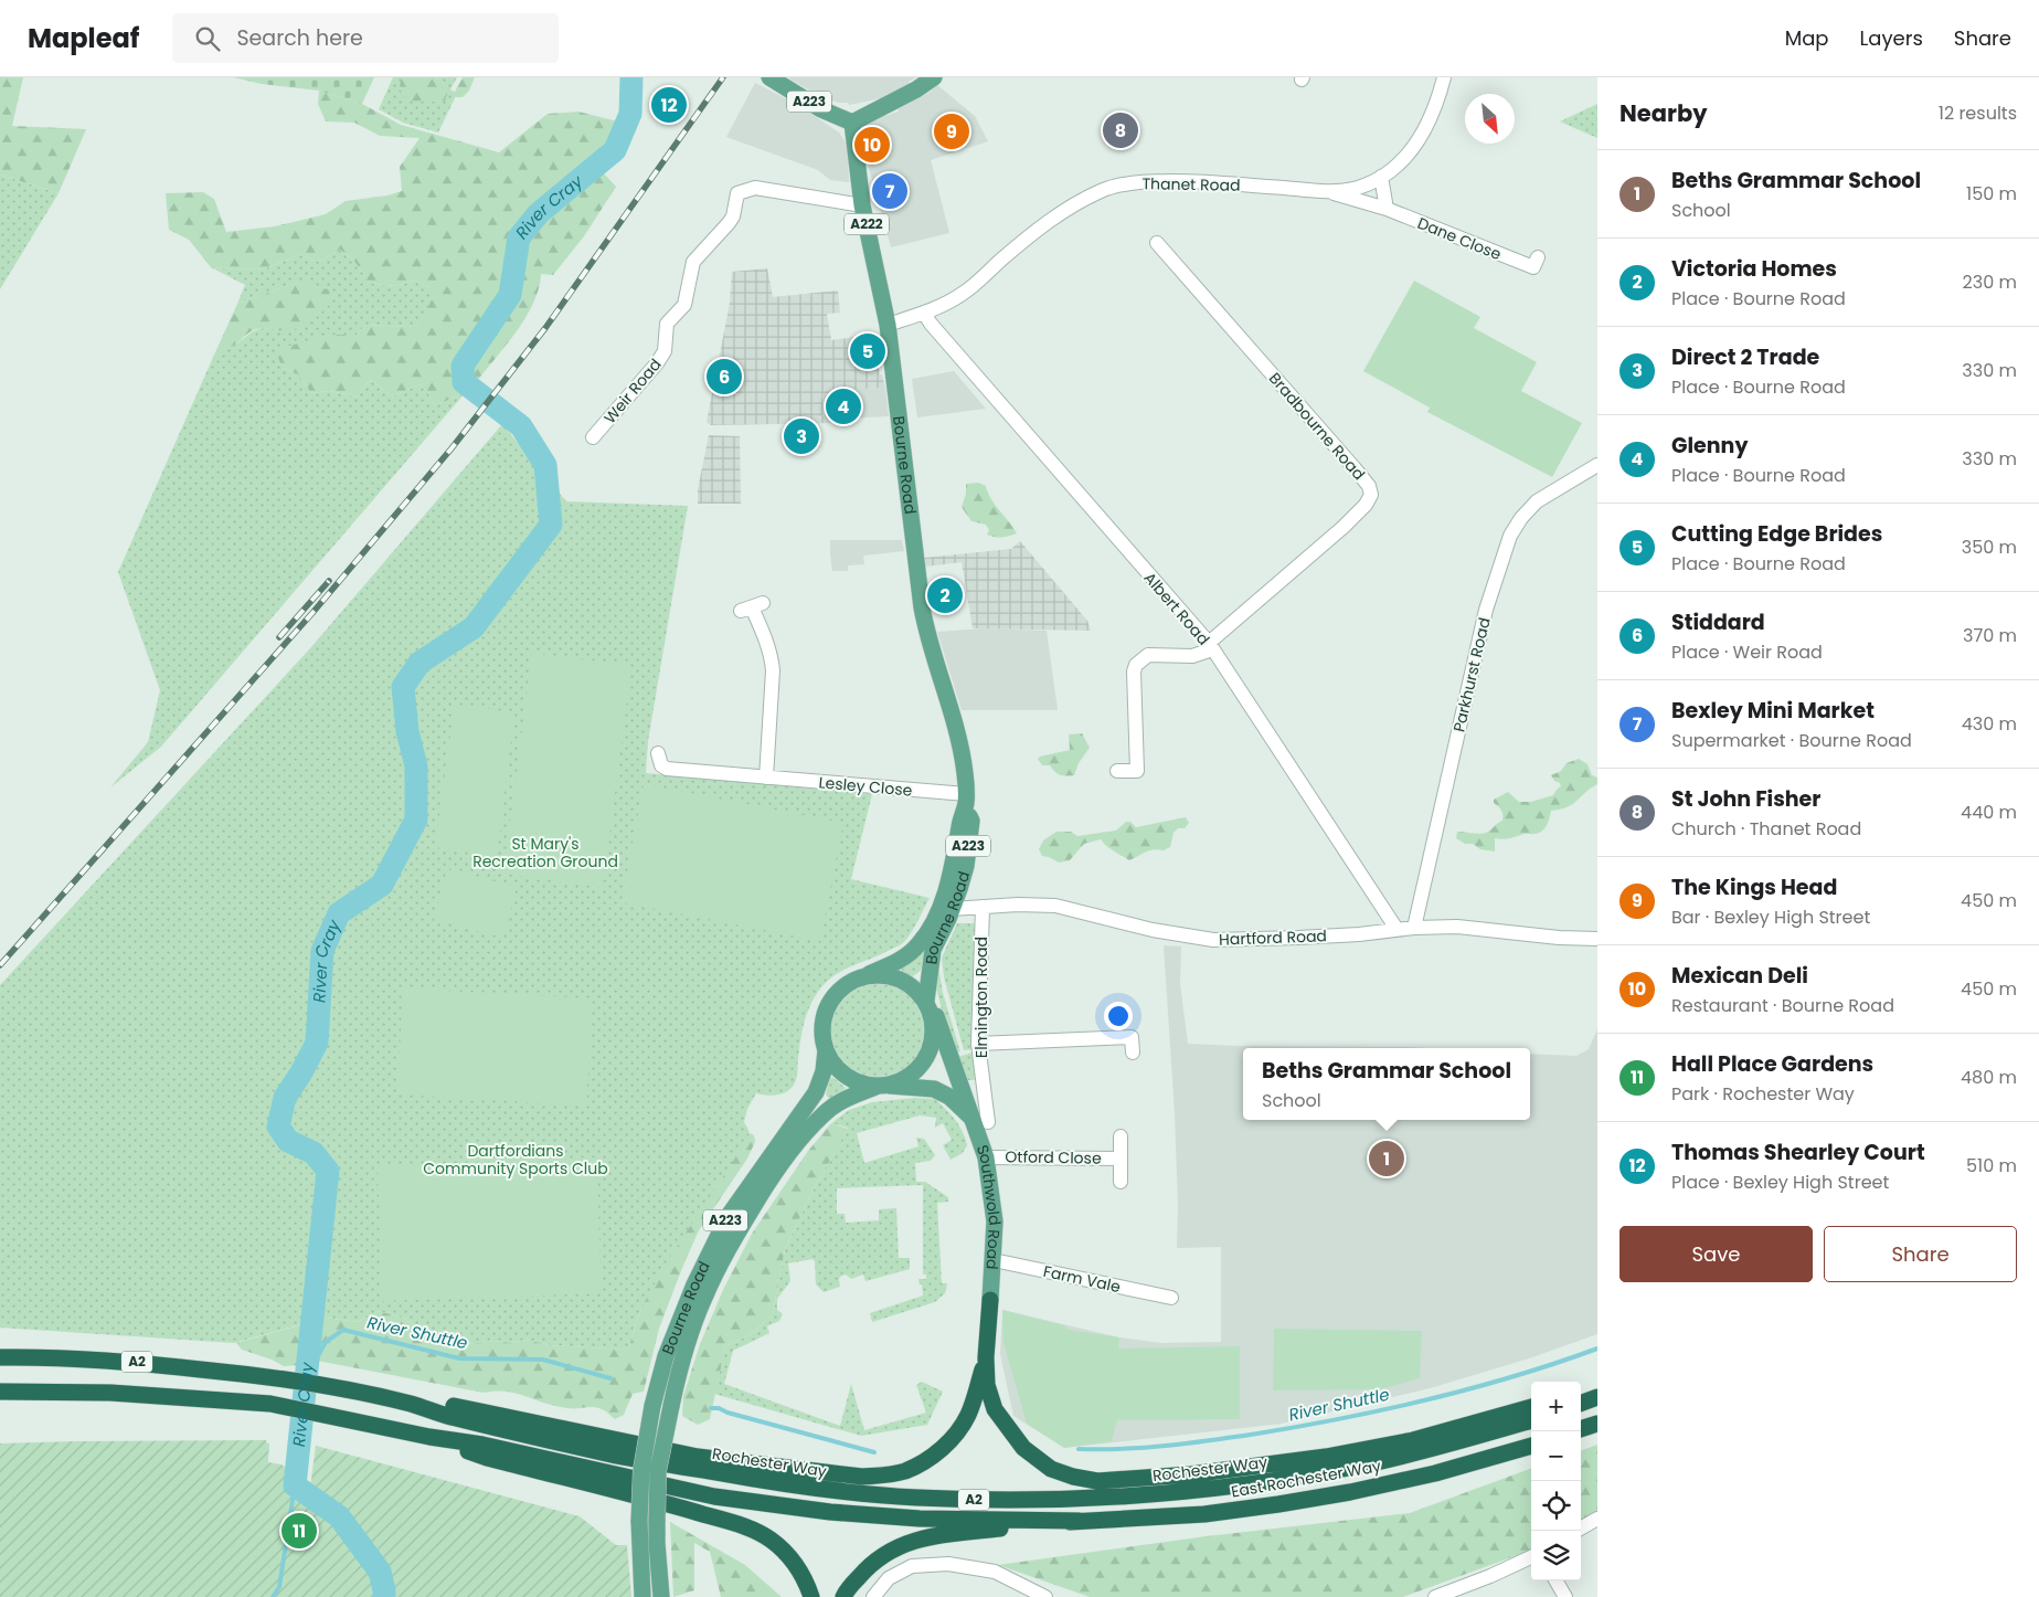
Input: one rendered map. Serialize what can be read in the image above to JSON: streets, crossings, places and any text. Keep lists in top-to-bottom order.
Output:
{
  "streets": {
    "highway": [
      "A223",
      "A2",
      "Rochester Way",
      "East Rochester Way"
    ],
    "main road": ["A222", "Bourne Road", "Southwold Road"],
    "street": [
      "Thanet Road",
      "Dane Close",
      "Weir Road",
      "Bradbourne Road",
      "Albert Road",
      "Parkhurst Road",
      "Lesley Close",
      "Hartford Road",
      "Elmington Road",
      "Otford Close",
      "Farm Vale"
    ]
  },
  "crossings": [
    ["A223", "Bourne Road"],
    ["A223", "Southwold Road"],
    ["Thanet Road", "Dane Close"],
    ["Thanet Road", "Bourne Road"],
    ["Thanet Road", "Albert Road"],
    ["Weir Road", "Bourne Road"],
    ["Bradbourne Road", "Albert Road"],
    ["Bourne Road", "Lesley Close"],
    ["Bourne Road", "Hartford Road"],
    ["Bourne Road", "Southwold Road"],
    ["Albert Road", "Hartford Road"],
    ["Parkhurst Road", "Hartford Road"],
    ["Hartford Road", "Elmington Road"],
    ["Elmington Road", "Southwold Road"],
    ["Otford Close", "Southwold Road"],
    ["Southwold Road", "Farm Vale"],
    ["A2", "East Rochester Way"]
  ],
  "water": ["River Cray", "River Shuttle"],
  "parks": ["St Mary's Recreation Ground", "Dartfordians Community Sports Club"],
  "north": "bottom right",
  "page": {
    "header": "Mapleaf",
    "search": "Search here",
    "nav": ["Map", "Layers", "Share"],
    "heading": ["Nearby", "12 results"],
    "pins": [
      "12",
      "8",
      "9",
      "10",
      "7",
      "5",
      "6",
      "4",
      "3",
      "2",
      "1",
      "11"
    ],
    "list": [
      {
        "mark": "1",
        "name": "Beths Grammar School",
        "note": "School",
        "value": "150 m"
      },
      {
        "mark": "2",
        "name": "Victoria Homes",
        "note": "Place · Bourne Road",
        "value": "230 m"
      },
      {
        "mark": "3",
        "name": "Direct 2 Trade",
        "note": "Place · Bourne Road",
        "value": "330 m"
      },
      {
        "mark": "4",
        "name": "Glenny",
        "note": "Place · Bourne Road",
        "value": "330 m"
      },
      {
        "mark": "5",
        "name": "Cutting Edge Brides",
        "note": "Place · Bourne Road",
        "value": "350 m"
      },
      {
        "mark": "6",
        "name": "Stiddard",
        "note": "Place · Weir Road",
        "value": "370 m"
      },
      {
        "mark": "7",
        "name": "Bexley Mini Market",
        "note": "Supermarket · Bourne Road",
        "value": "430 m"
      },
      {
        "mark": "8",
        "name": "St John Fisher",
        "note": "Church · Thanet Road",
        "value": "440 m"
      },
      {
        "mark": "9",
        "name": "The Kings Head",
        "note": "Bar · Bexley High Street",
        "value": "450 m"
      },
      {
        "mark": "10",
        "name": "Mexican Deli",
        "note": "Restaurant · Bourne Road",
        "value": "450 m"
      },
      {
        "mark": "11",
        "name": "Hall Place Gardens",
        "note": "Park · Rochester Way",
        "value": "480 m"
      },
      {
        "mark": "12",
        "name": "Thomas Shearley Court",
        "note": "Place · Bexley High Street",
        "value": "510 m"
      }
    ],
    "popup": ["Beths Grammar School", "School"],
    "buttons": ["Save", "Share"],
    "map_buttons": ["+", "−"]
  }
}
